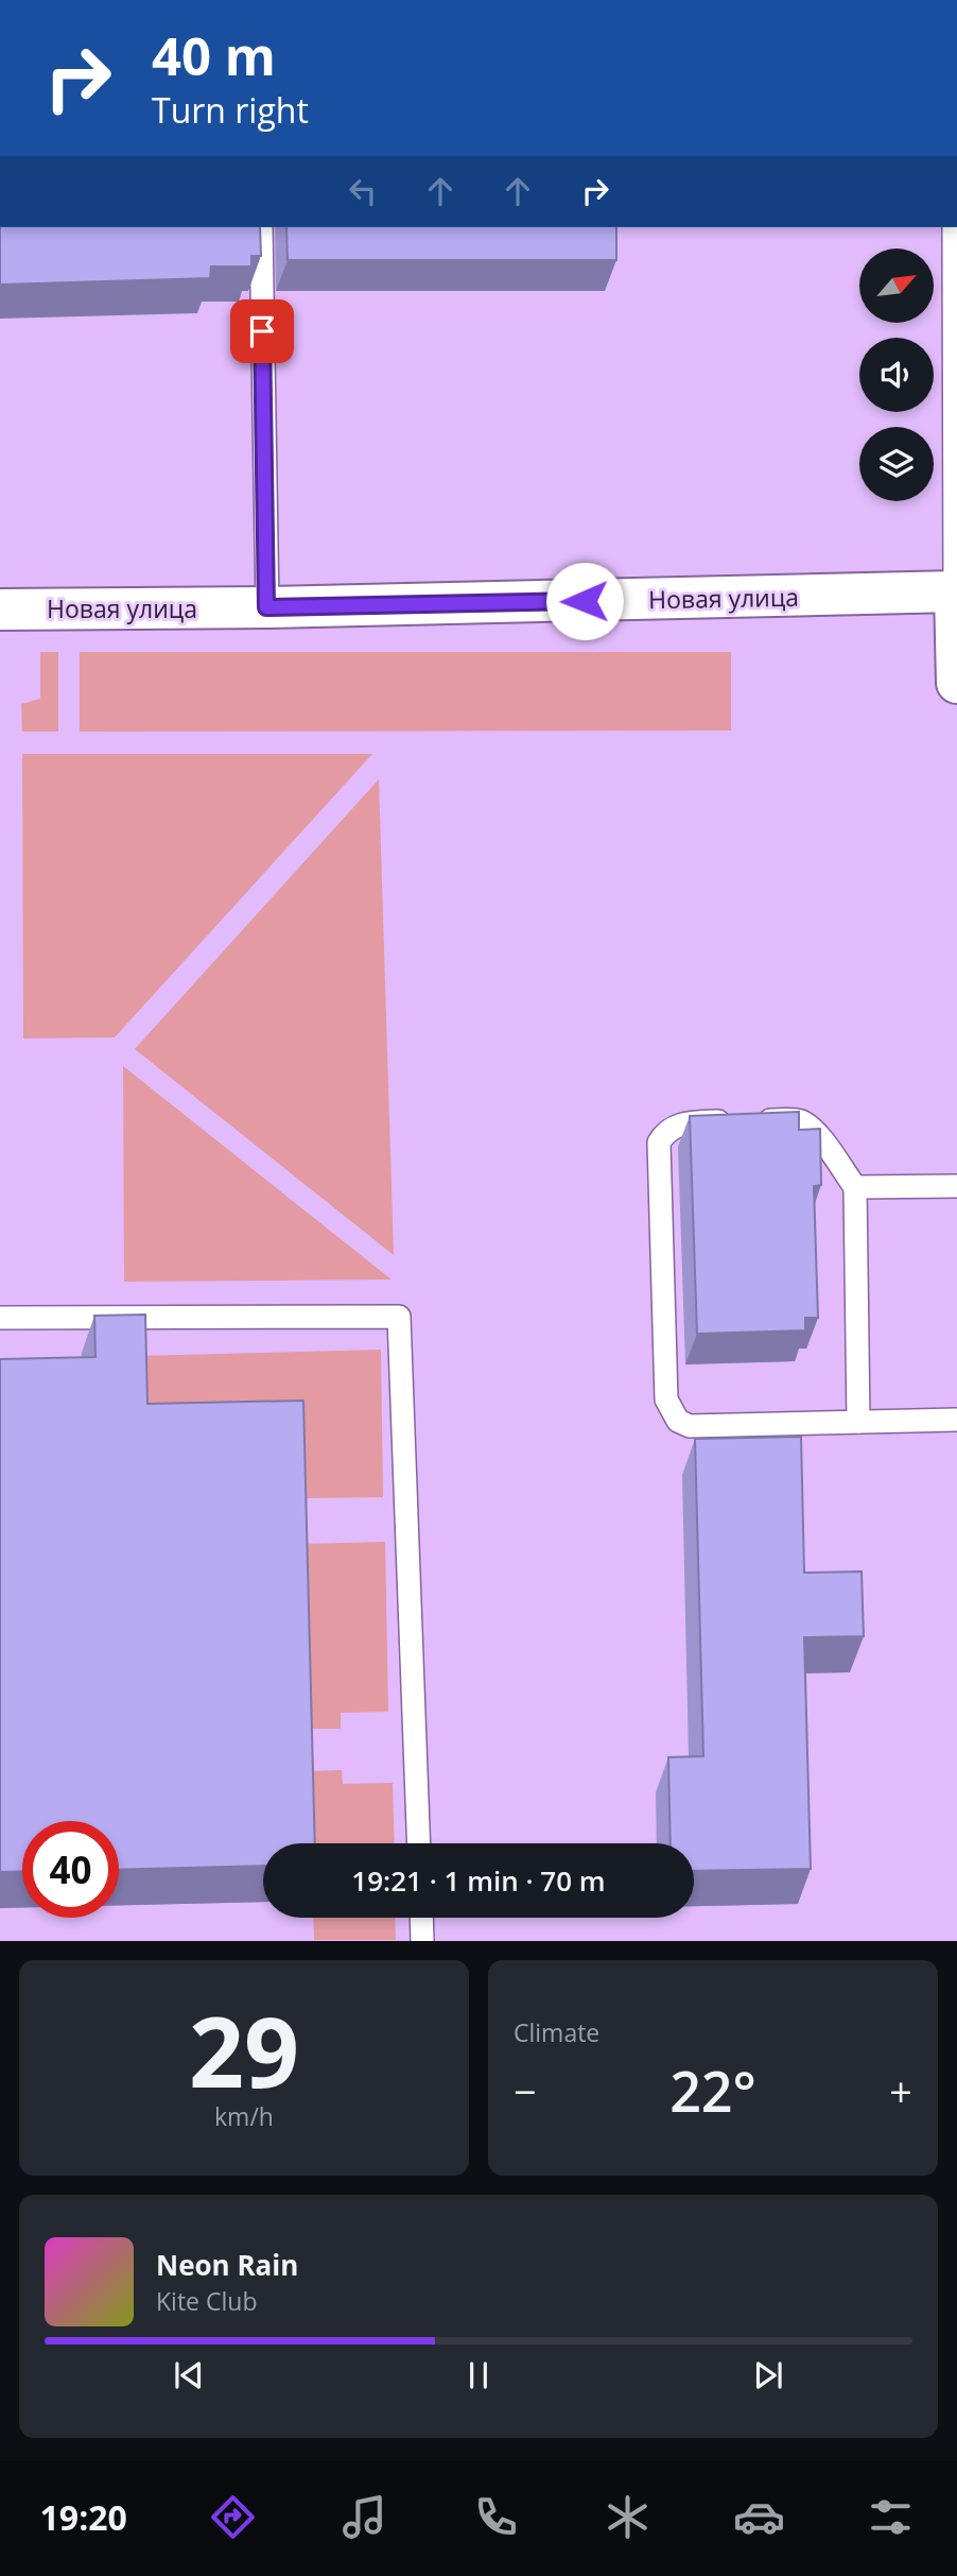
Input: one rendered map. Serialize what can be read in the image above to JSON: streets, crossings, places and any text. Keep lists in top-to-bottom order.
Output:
{
  "streets": {
    "street": ["Новая улица"]
  },
  "north": "top right",
  "page": {
    "turn": ["40 m", "Turn right"],
    "limit": "40",
    "trip": "19:21 · 1 min · 70 m",
    "tile": [
      ["29", "km/h"],
      "Climate"
    ],
    "heat": ["−", "22°", "+"],
    "song": ["Neon Rain", "Kite Club"],
    "tabs": "19:20"
  }
}
